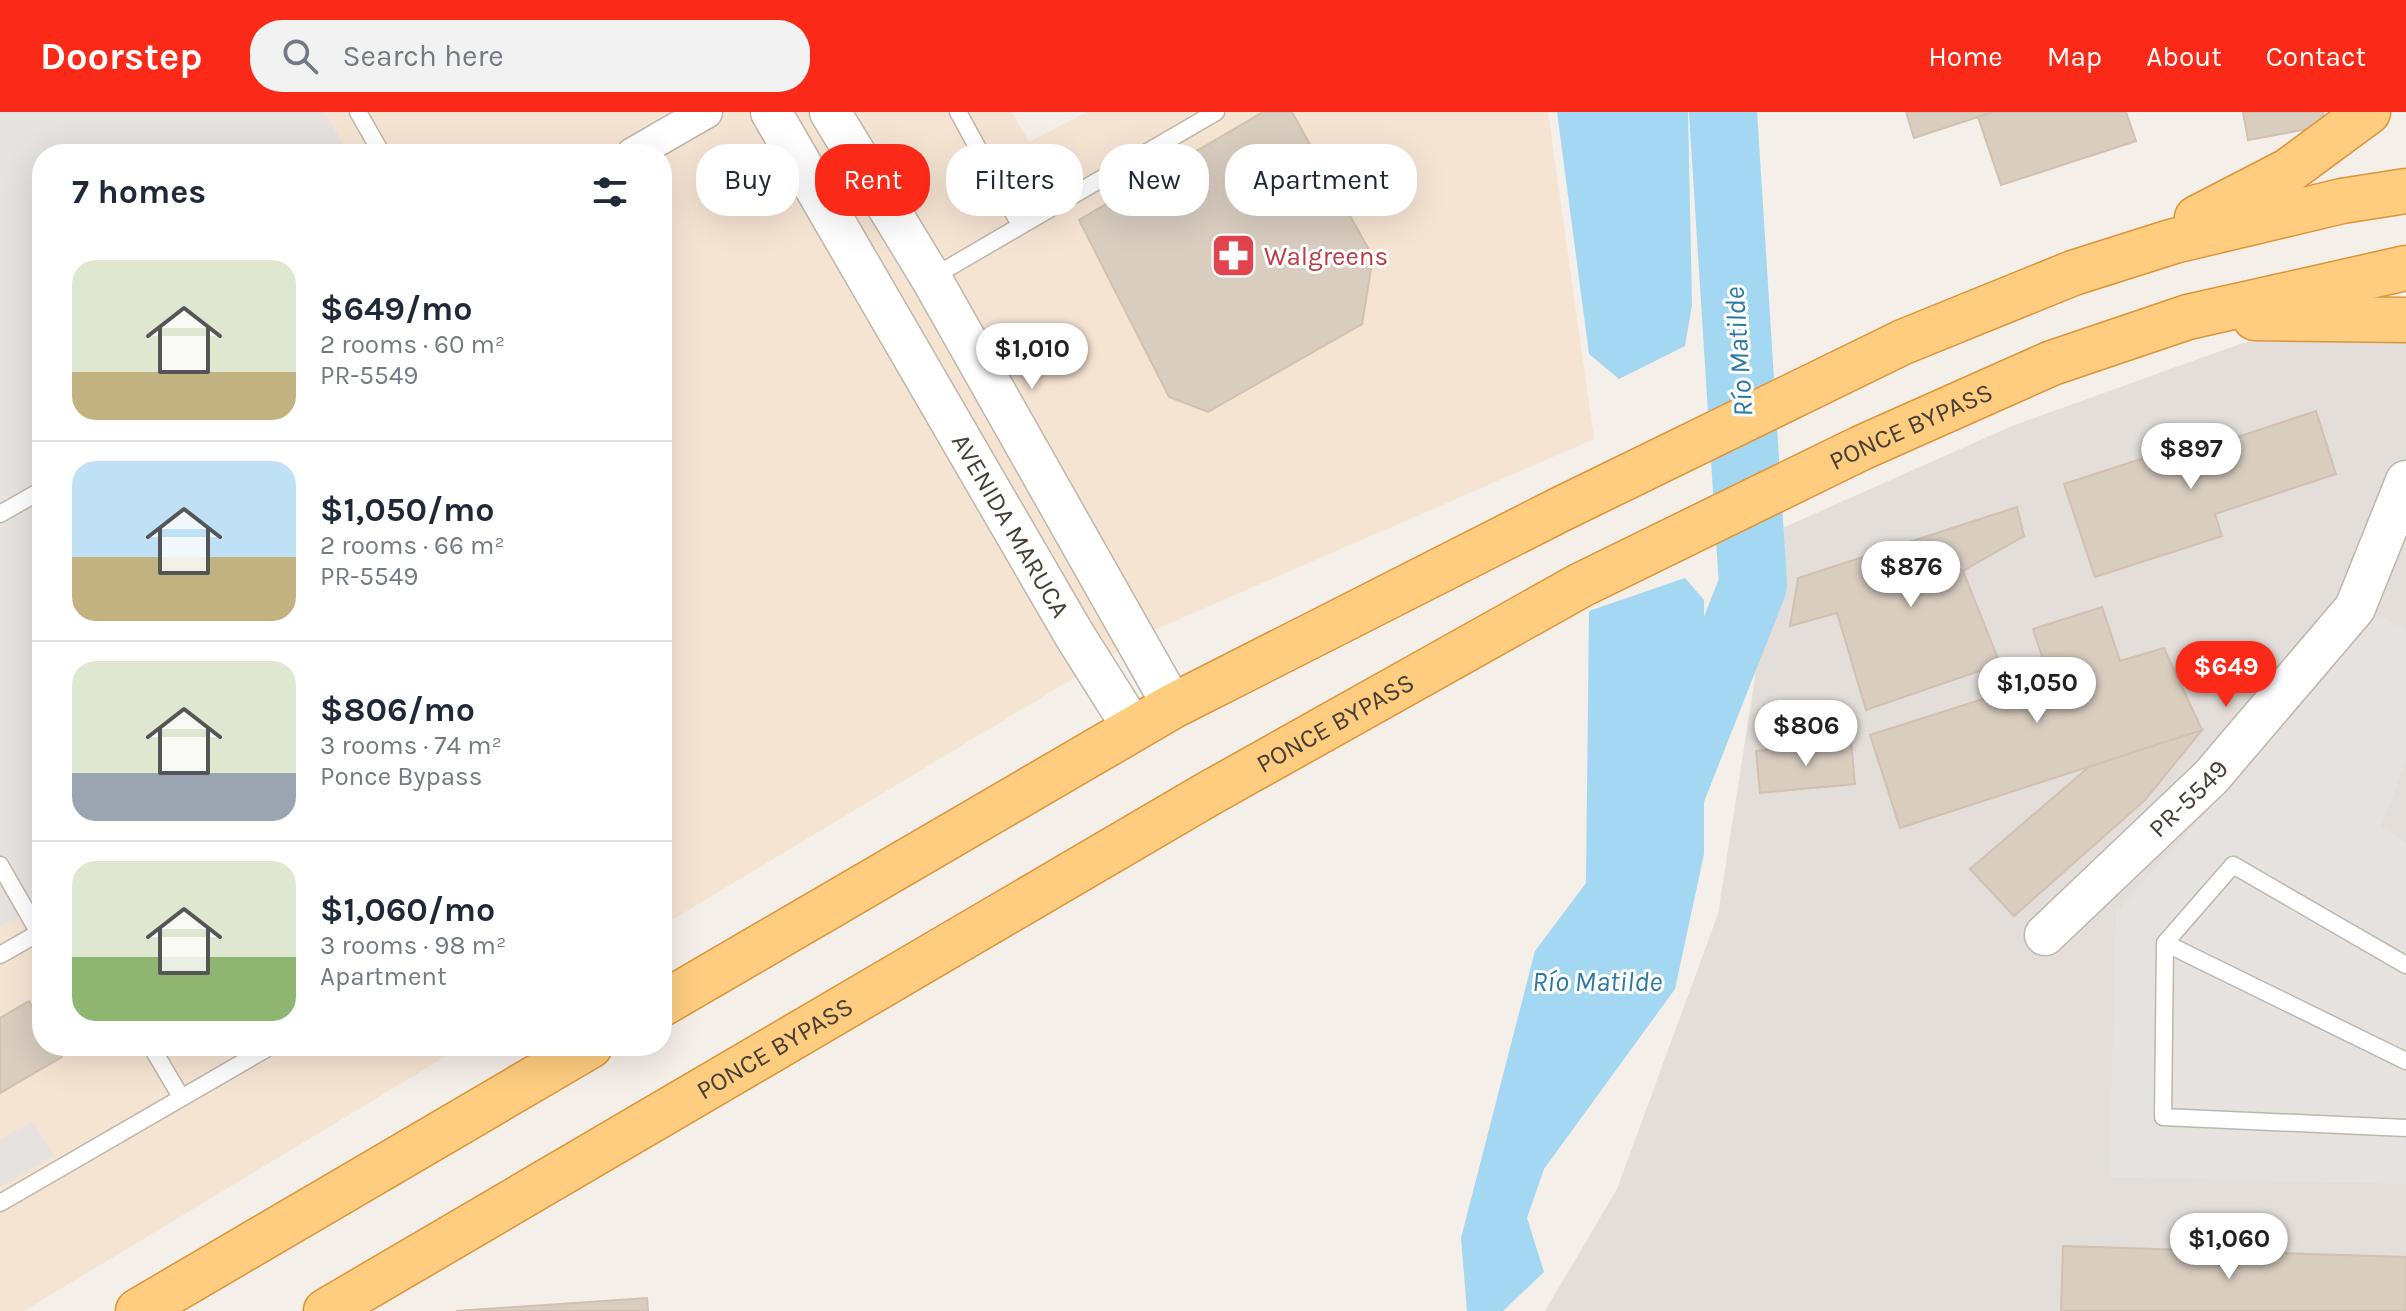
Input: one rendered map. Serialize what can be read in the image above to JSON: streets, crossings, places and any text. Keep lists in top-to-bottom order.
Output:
{
  "streets": {
    "highway": ["PONCE BYPASS"],
    "street": ["AVENIDA MARUCA", "PR-5549"]
  },
  "water": ["Río Matilde"],
  "places": {
    "pharmacy": ["Walgreens"]
  },
  "page": {
    "header": "Doorstep",
    "search": "Search here",
    "nav": [
      "Home",
      "Map",
      "About",
      "Contact"
    ],
    "chip": [
      "Buy",
      "Rent",
      "Filters",
      "New",
      "Apartment"
    ],
    "heading": "7 homes",
    "list": [
      {
        "name": "$649/mo",
        "note": "2 rooms · 60 m² · PR-5549"
      },
      {
        "name": "$1,050/mo",
        "note": "2 rooms · 66 m² · PR-5549"
      },
      {
        "name": "$806/mo",
        "note": "3 rooms · 74 m² · Ponce Bypass"
      },
      {
        "name": "$1,060/mo",
        "note": "3 rooms · 98 m² · Apartment"
      }
    ],
    "price": [
      "$1,010",
      "$897",
      "$876",
      "$649",
      "$1,050",
      "$806",
      "$1,060"
    ]
  }
}
